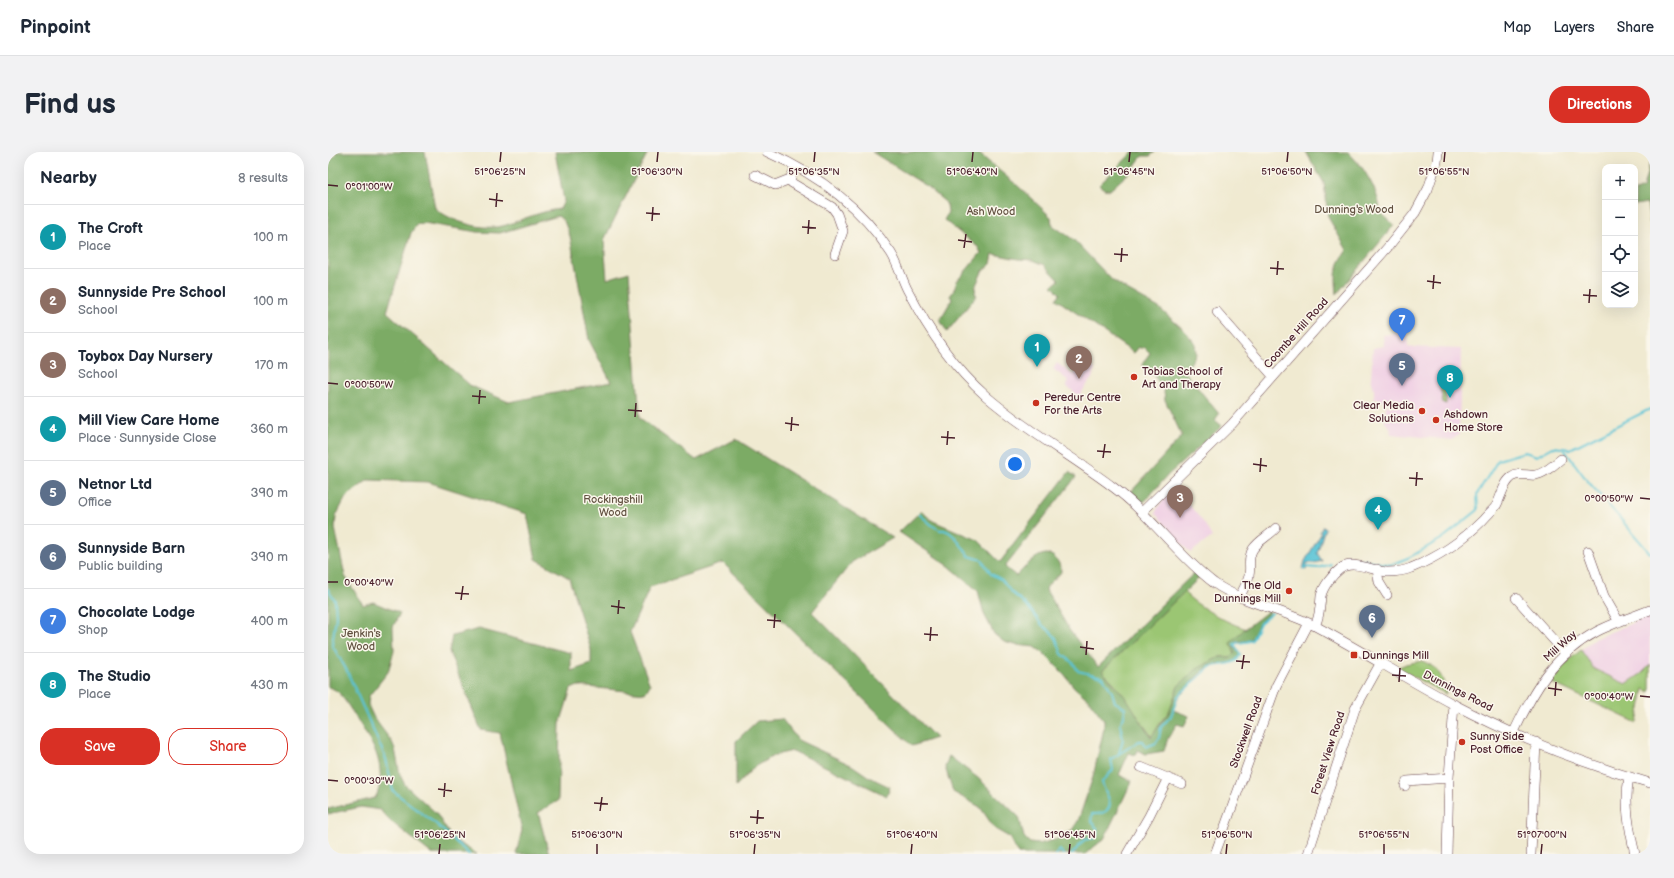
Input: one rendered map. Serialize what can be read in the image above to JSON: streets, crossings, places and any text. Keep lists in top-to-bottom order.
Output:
{
  "streets": {
    "street": [
      "Coombe Hill Road",
      "Mill Way",
      "Dunnings Road",
      "Stockwell Road",
      "Forest View Road"
    ]
  },
  "crossings": [
    ["Coombe Hill Road", "Dunnings Road"],
    ["Mill Way", "Dunnings Road"],
    ["Dunnings Road", "Stockwell Road"],
    ["Dunnings Road", "Forest View Road"]
  ],
  "parks": [
    "Dunning's Wood",
    "Ash Wood",
    "Rockingshill Wood",
    "Jenkin's Wood"
  ],
  "places": {
    "other": [
      "Tobias School of Art and Therapy",
      "Peredur Centre For the Arts",
      "Clear Media Solutions",
      "Ashdown Home Store",
      "The Old Dunnings Mill",
      "Sunny Side Post Office"
    ],
    "transit": ["Dunnings Mill"]
  },
  "page": {
    "header": "Pinpoint",
    "nav": ["Map", "Layers", "Share"],
    "buttons": [
      "Directions",
      ["Save", "Share"]
    ],
    "title": "Find us",
    "heading": ["Nearby", "8 results"],
    "map_buttons": ["+", "−"],
    "list": [
      {
        "mark": "1",
        "name": "The Croft",
        "note": "Place",
        "value": "100 m"
      },
      {
        "mark": "2",
        "name": "Sunnyside Pre School",
        "note": "School",
        "value": "100 m"
      },
      {
        "mark": "3",
        "name": "Toybox Day Nursery",
        "note": "School",
        "value": "170 m"
      },
      {
        "mark": "4",
        "name": "Mill View Care Home",
        "note": "Place · Sunnyside Close",
        "value": "360 m"
      },
      {
        "mark": "5",
        "name": "Netnor Ltd",
        "note": "Office",
        "value": "390 m"
      },
      {
        "mark": "6",
        "name": "Sunnyside Barn",
        "note": "Public building",
        "value": "390 m"
      },
      {
        "mark": "7",
        "name": "Chocolate Lodge",
        "note": "Shop",
        "value": "400 m"
      },
      {
        "mark": "8",
        "name": "The Studio",
        "note": "Place",
        "value": "430 m"
      }
    ],
    "pins": [
      "7",
      "1",
      "2",
      "5",
      "8",
      "3",
      "4",
      "6"
    ]
  },
  "coordinates": [
    "51°06'25\"N",
    "51°06'30\"N",
    "51°06'35\"N",
    "51°06'40\"N",
    "51°06'45\"N",
    "51°06'50\"N",
    "51°06'55\"N",
    "0°01'00\"W",
    "0°00'50\"W",
    "0°00'40\"W",
    "0°00'30\"W",
    "51°07'00\"N"
  ]
}
